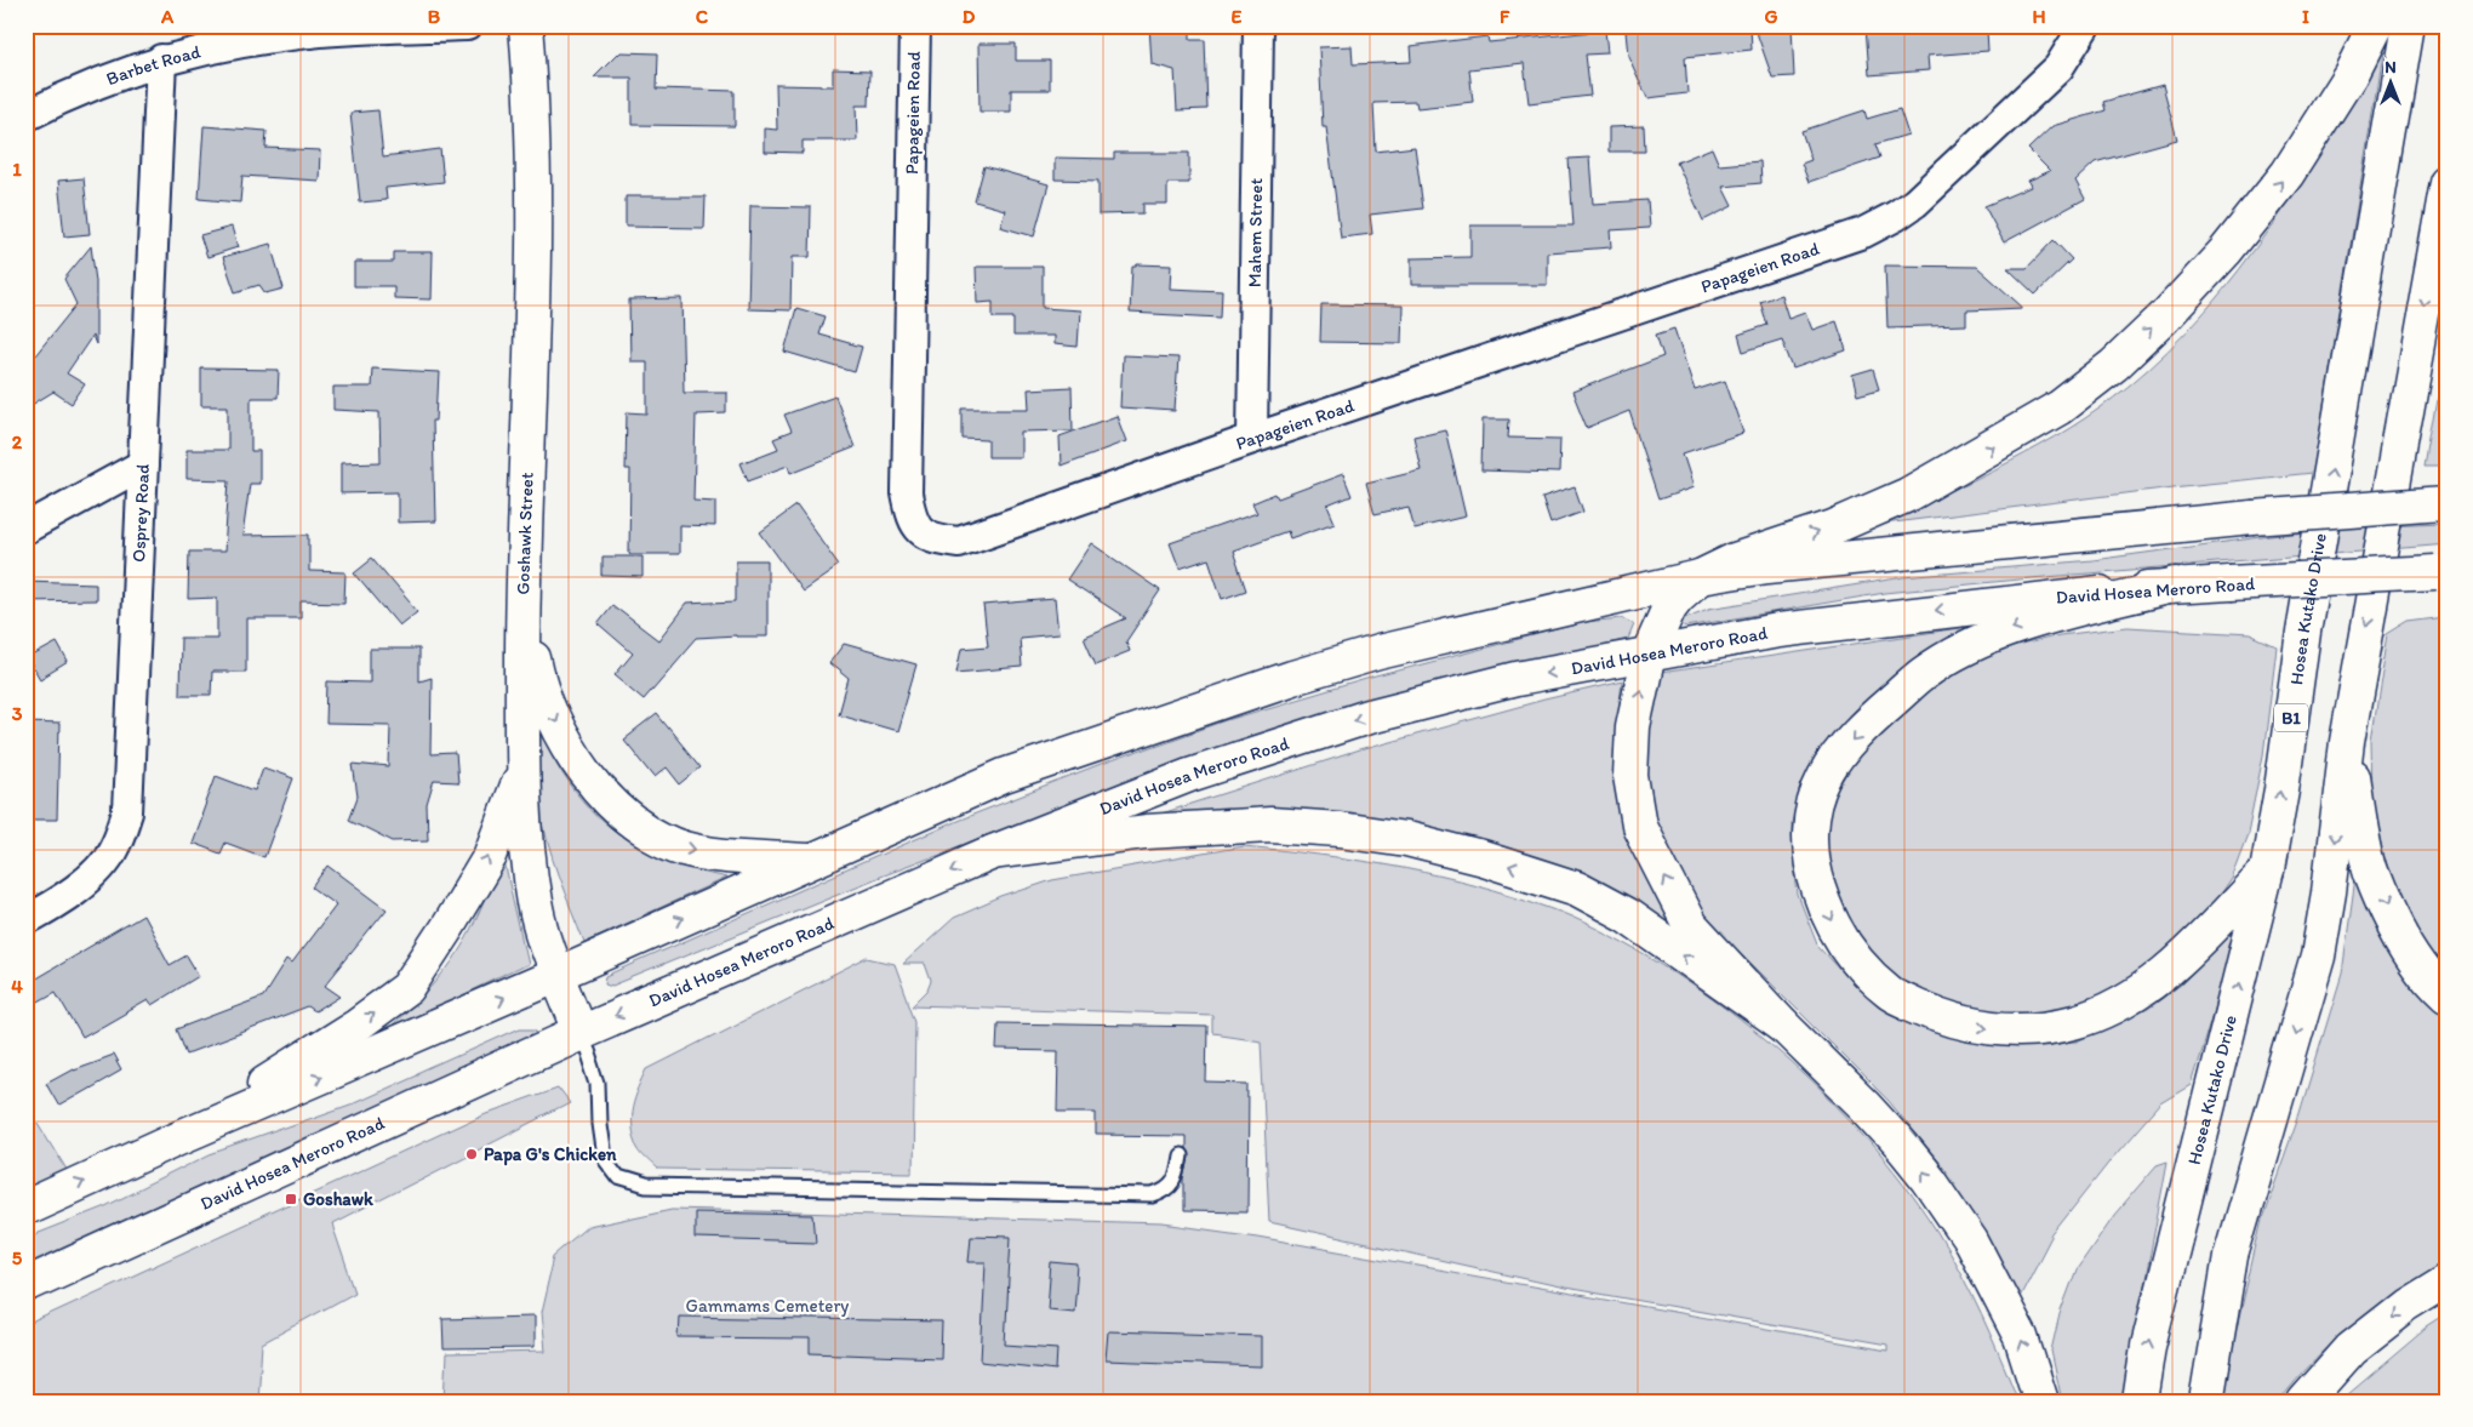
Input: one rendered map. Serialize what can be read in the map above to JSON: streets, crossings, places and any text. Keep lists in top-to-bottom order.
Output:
{
  "streets": {
    "main road": [
      "Goshawk Street",
      "David Hosea Meroro Road",
      "Hosea Kutako Drive",
      "B1"
    ],
    "street": [
      "Barbet Road",
      "Papageien Road",
      "Mahem Street",
      "Osprey Road"
    ]
  },
  "crossings": [
    ["Barbet Road", "Osprey Road"],
    ["Papageien Road", "Mahem Street"],
    ["Goshawk Street", "David Hosea Meroro Road"]
  ],
  "parks": ["Gammams Cemetery"],
  "places": {
    "other": ["Papa G's Chicken"],
    "transit": ["Goshawk"]
  },
  "north": "top",
  "grid": {
    "columns": [
      "A",
      "B",
      "C",
      "D",
      "E",
      "F",
      "G",
      "H",
      "I"
    ],
    "rows": [
      "1",
      "2",
      "3",
      "4",
      "5"
    ]
  }
}
